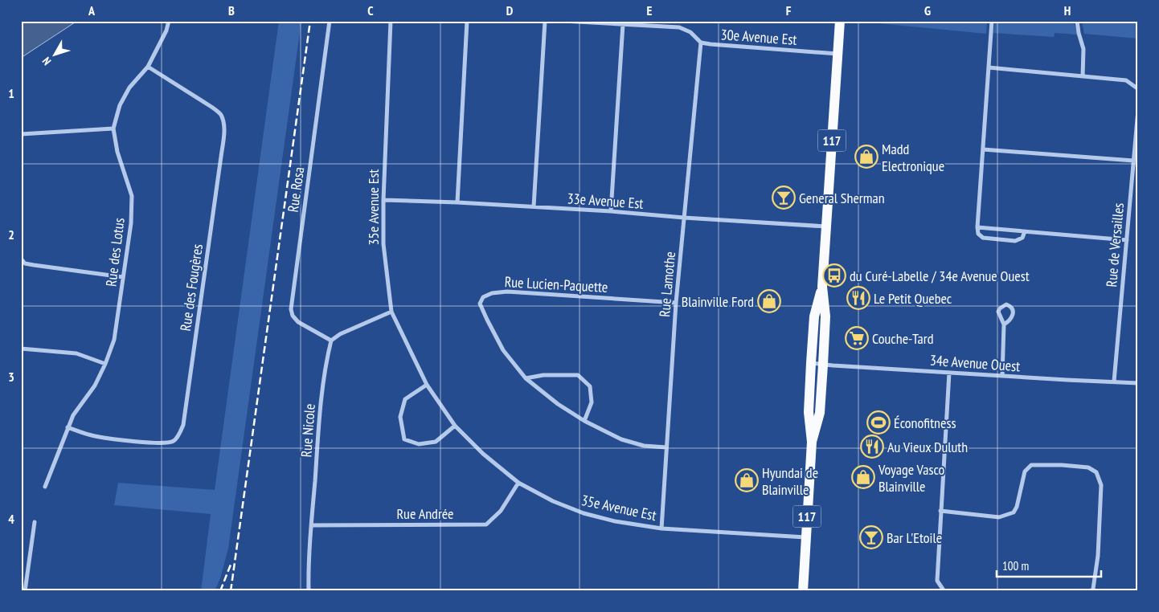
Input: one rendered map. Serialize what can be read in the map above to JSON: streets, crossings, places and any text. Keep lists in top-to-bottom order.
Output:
{
  "streets": {
    "main road": ["117"],
    "street": [
      "30e Avenue Est",
      "Rue Rosa",
      "33e Avenue Est",
      "35e Avenue Est",
      "Rue de Versailles",
      "Rue des Lotus",
      "Rue Lucien-Paquette",
      "Rue Lamothe",
      "Rue des Fougères",
      "34e Avenue Ouest",
      "Rue Nicole",
      "Rue Andrée"
    ]
  },
  "crossings": [
    ["30e Avenue Est", "117"],
    ["30e Avenue Est", "Rue Lamothe"],
    ["117", "33e Avenue Est"],
    ["117", "35e Avenue Est"],
    ["117", "34e Avenue Ouest"],
    ["Rue Rosa", "Rue Nicole"],
    ["33e Avenue Est", "35e Avenue Est"],
    ["33e Avenue Est", "Rue Lamothe"],
    ["35e Avenue Est", "Rue Lamothe"],
    ["35e Avenue Est", "Rue Andrée"],
    ["Rue de Versailles", "34e Avenue Ouest"],
    ["Rue des Lotus", "Rue des Fougères"],
    ["Rue Lucien-Paquette", "Rue Lamothe"],
    ["Rue Nicole", "Rue Andrée"]
  ],
  "places": {
    "shop": [
      "Madd Electronique",
      "Blainville Ford",
      "Voyage Vasco Blainville",
      "Hyundai de Blainville"
    ],
    "bar": ["General Sherman", "Bar L'Etoile"],
    "bus stop": ["du Curé-Labelle / 34e Avenue Ouest"],
    "restaurant": ["Le Petit Quebec", "Au Vieux Duluth"],
    "supermarket": ["Couche-Tard"],
    "sports": ["Éconofitness"]
  },
  "scale_bar": "100 m",
  "north": "bottom left",
  "grid": {
    "columns": [
      "A",
      "B",
      "C",
      "D",
      "E",
      "F",
      "G",
      "H"
    ],
    "rows": [
      "1",
      "2",
      "3",
      "4"
    ]
  }
}
